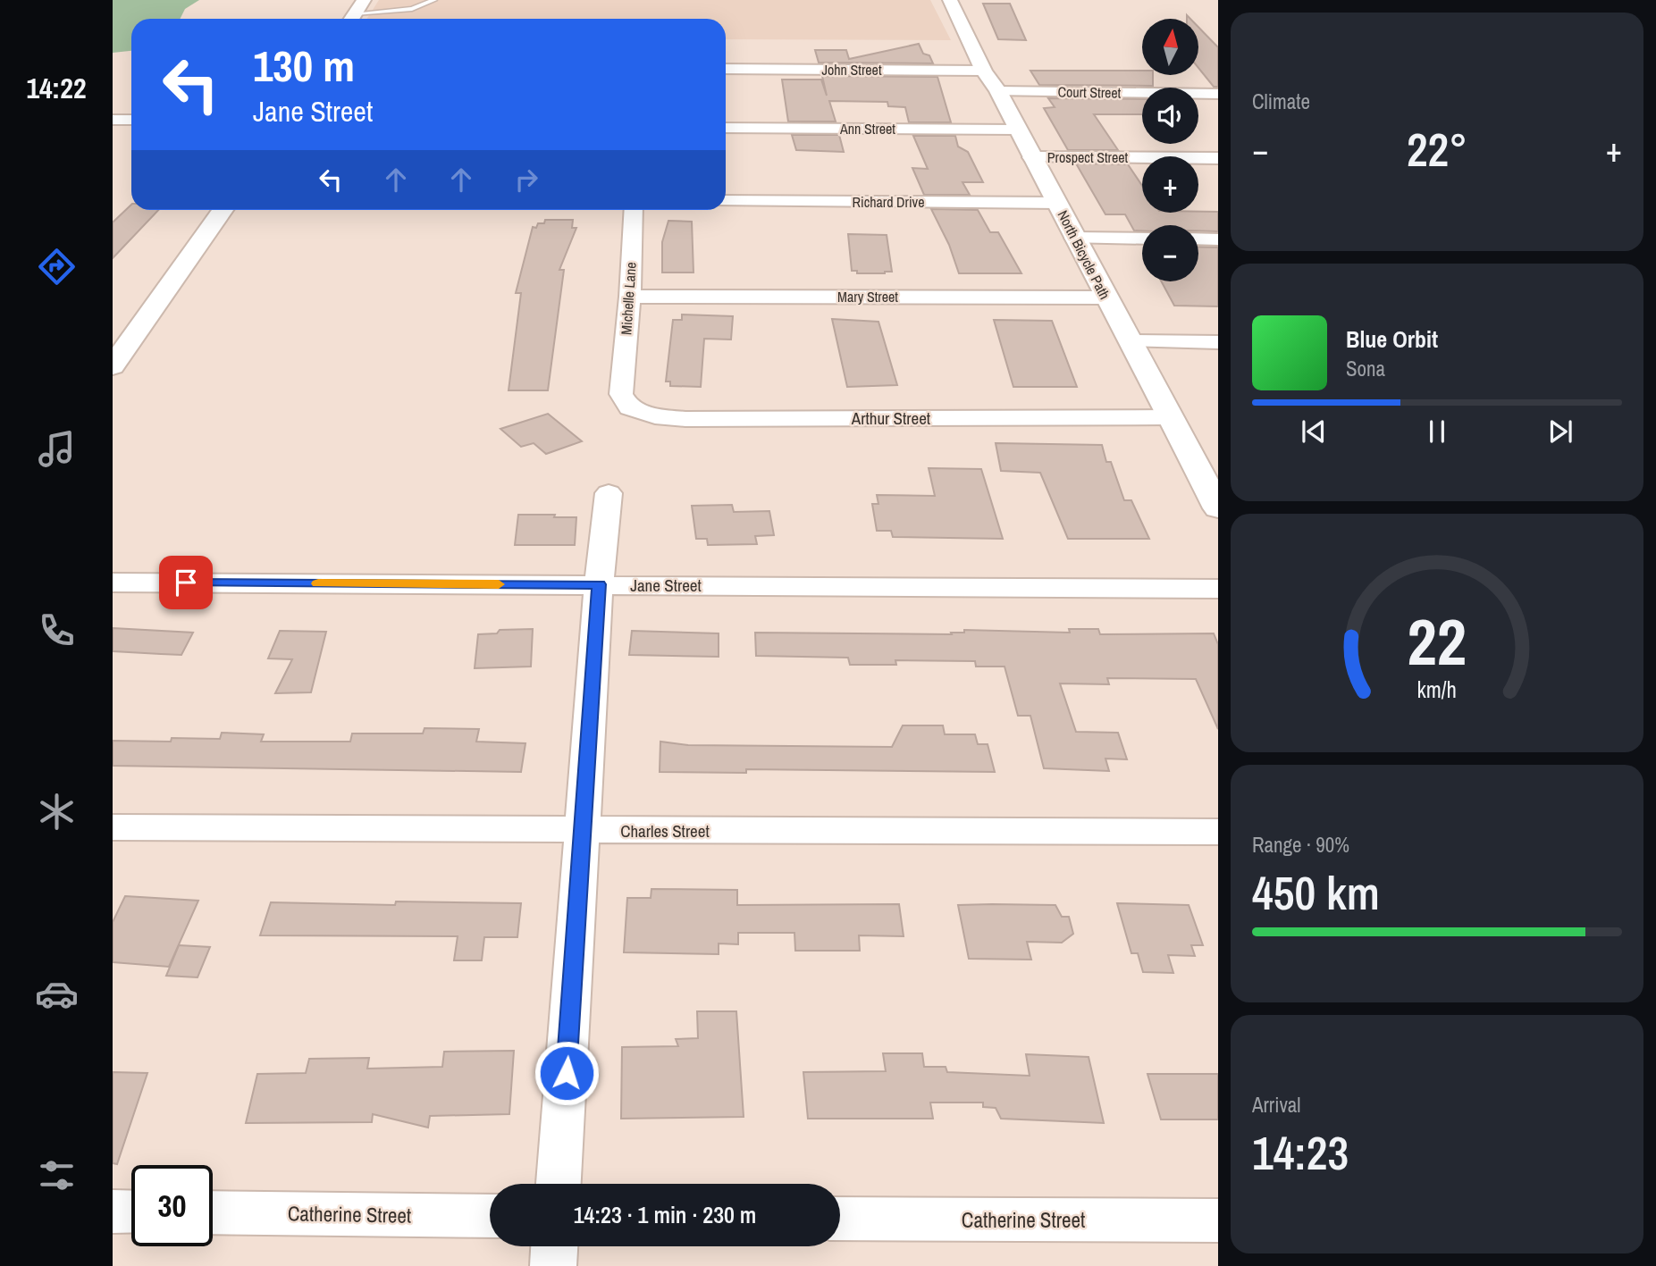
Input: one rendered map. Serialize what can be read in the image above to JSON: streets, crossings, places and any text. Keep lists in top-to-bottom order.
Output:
{
  "streets": {
    "street": [
      "John Street",
      "Court Street",
      "Ann Street",
      "Prospect Street",
      "Richard Drive",
      "North Bicycle Path",
      "Mary Street",
      "Michelle Lane",
      "Arthur Street",
      "Jane Street",
      "Charles Street",
      "Catherine Street"
    ]
  },
  "crossings": [
    ["John Street", "North Bicycle Path"],
    ["Court Street", "North Bicycle Path"],
    ["Ann Street", "North Bicycle Path"],
    ["Prospect Street", "North Bicycle Path"],
    ["Richard Drive", "North Bicycle Path"],
    ["North Bicycle Path", "Mary Street"],
    ["North Bicycle Path", "Arthur Street"],
    ["Mary Street", "Michelle Lane"],
    ["Michelle Lane", "Arthur Street"]
  ],
  "north": "top",
  "page": {
    "tabs": "14:22",
    "tile": [
      "Climate",
      ["Range · 90%", "450 km"],
      ["Arrival", "14:23"]
    ],
    "map_buttons": ["+", "−"],
    "turn": ["130 m", "Jane Street"],
    "heat": ["−", "22°", "+"],
    "song": ["Blue Orbit", "Sona"],
    "limit": "30",
    "trip": "14:23 · 1 min · 230 m",
    "gauge": ["22", "km/h"]
  }
}
